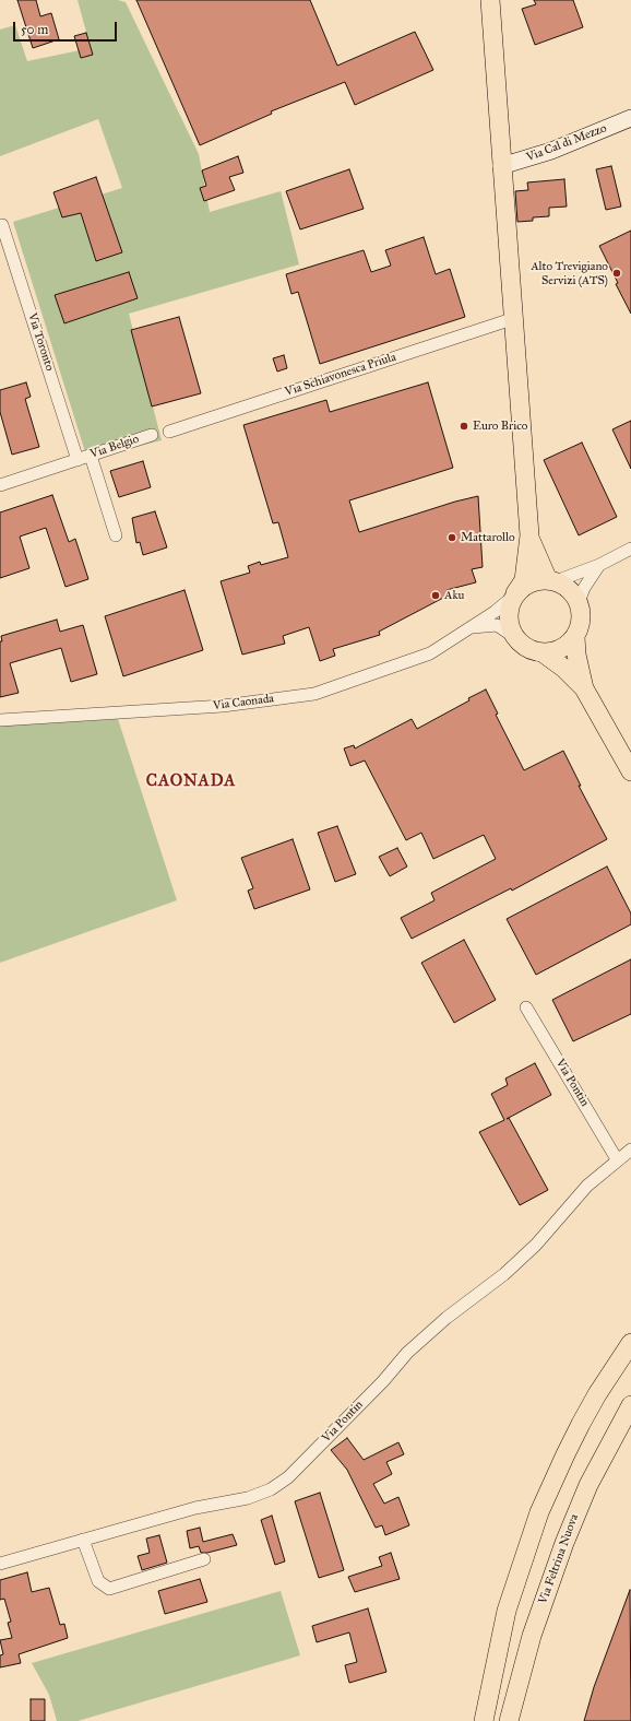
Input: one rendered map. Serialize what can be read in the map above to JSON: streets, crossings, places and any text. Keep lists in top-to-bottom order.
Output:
{
  "streets": {
    "main road": ["Via Feltrina Nuova"],
    "street": [
      "Via Cal di Mezzo",
      "Via Toronto",
      "Via Schiavonesca Priula",
      "Via Belgio",
      "Via Caonada",
      "Via Pontin"
    ]
  },
  "crossings": [
    ["Via Toronto", "Via Belgio"]
  ],
  "districts": ["CAONADA"],
  "places": [
    "Alto Trevigiano Servizi (ATS)",
    "Euro Brico",
    "Mattarollo",
    "Aku"
  ],
  "scale_bar": "50 m"
}
